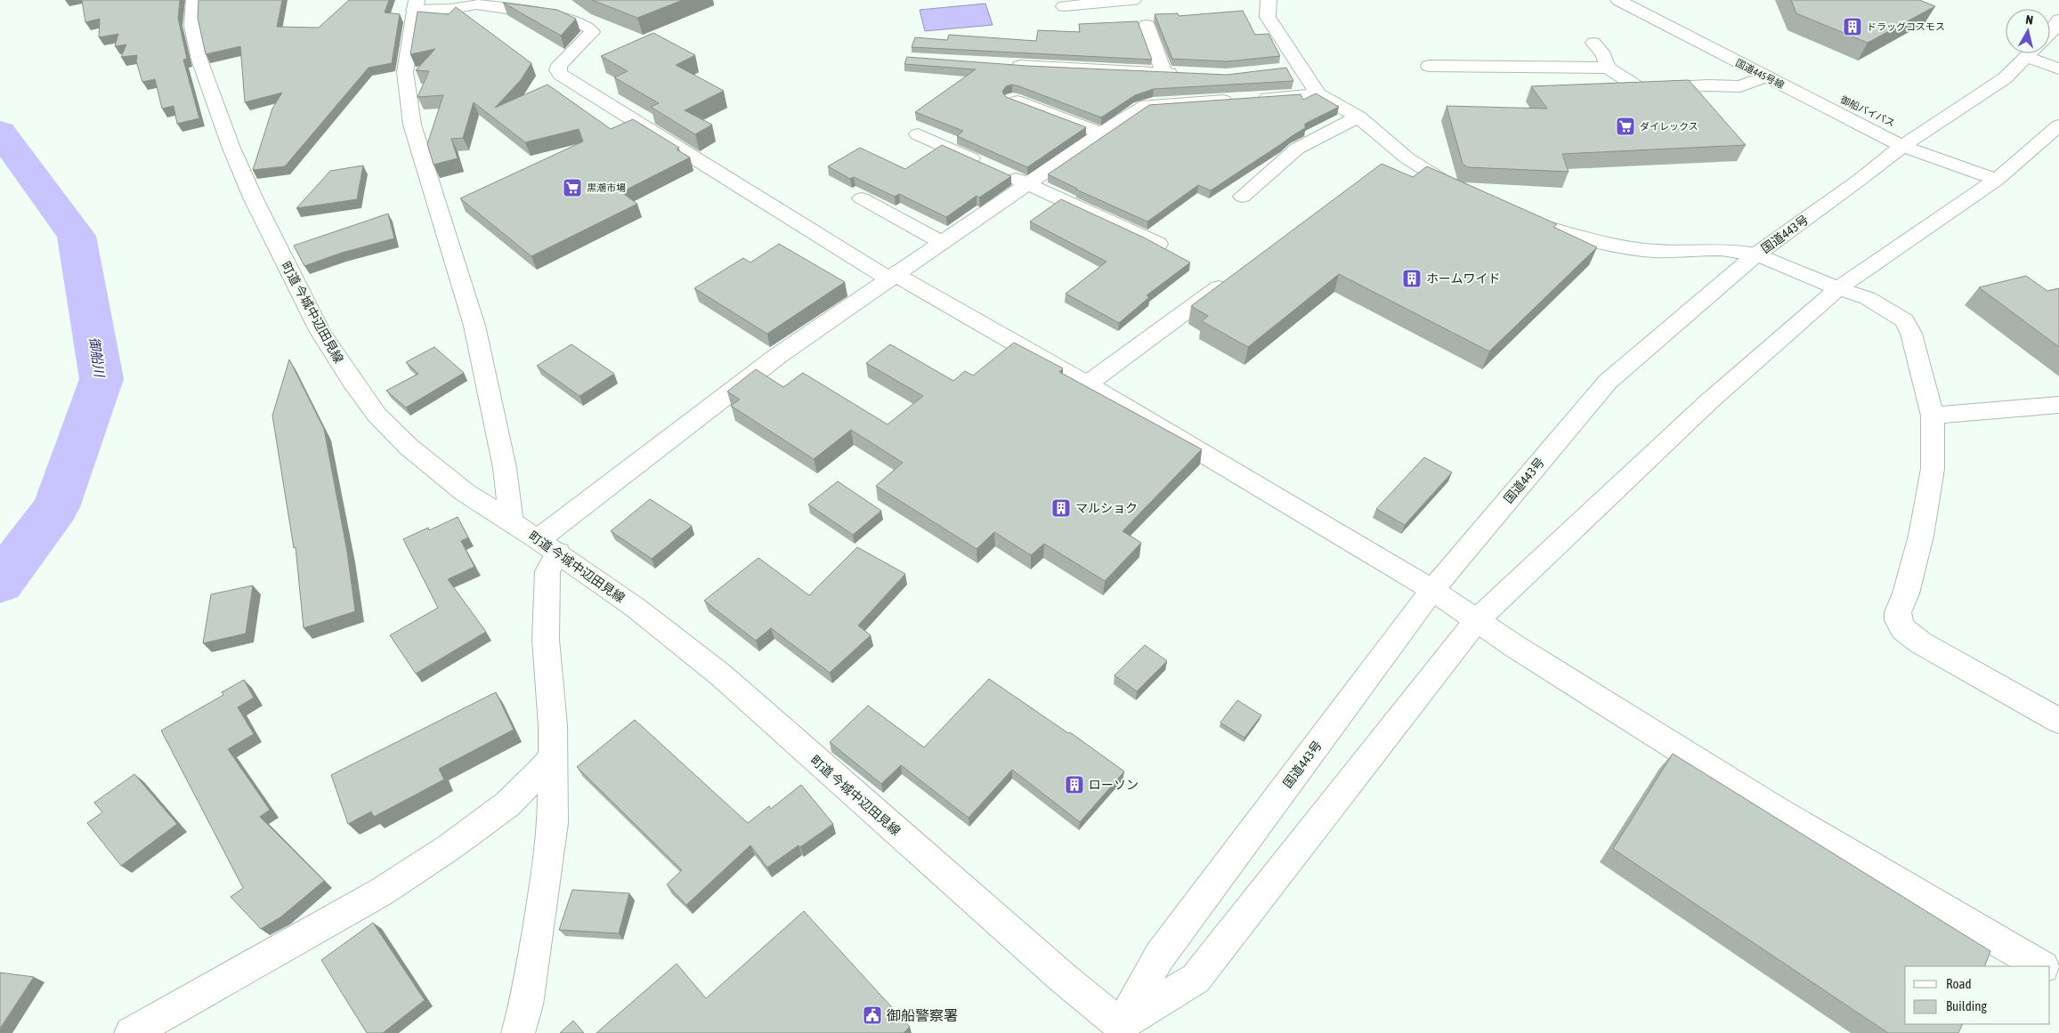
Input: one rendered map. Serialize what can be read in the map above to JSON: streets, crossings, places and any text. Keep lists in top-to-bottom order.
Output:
{
  "streets": {
    "main road": [
      "国道445号線",
      "御船バイパス",
      "国道443号",
      "町道 今城中辺田見線"
    ]
  },
  "crossings": [
    ["国道445号線", "御船バイパス"],
    ["国道445号線", "国道443号"],
    ["御船バイパス", "国道443号"],
    ["国道443号", "町道 今城中辺田見線"]
  ],
  "water": ["御船川"],
  "places": {
    "building": [
      "ドラッグコスモス",
      "ホームワイド",
      "マルショク",
      "ローソン"
    ],
    "supermarket": ["ダイレックス", "黒潮市場"],
    "public building": ["御船警察署"]
  },
  "legend": ["Road", "Building"],
  "north": "top"
}
